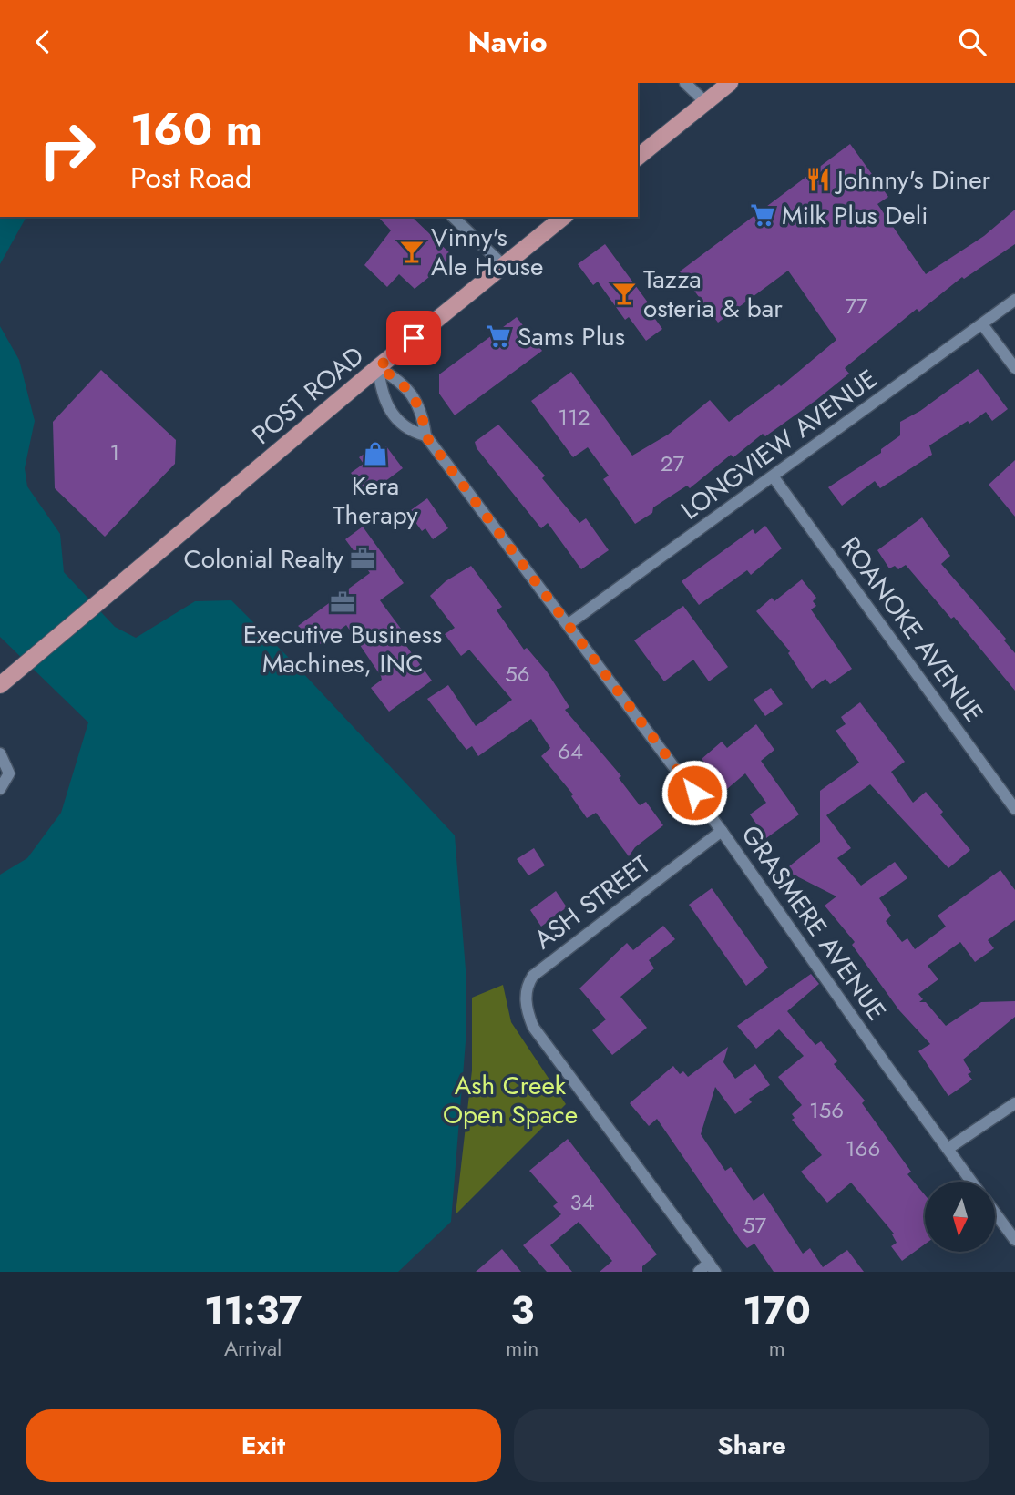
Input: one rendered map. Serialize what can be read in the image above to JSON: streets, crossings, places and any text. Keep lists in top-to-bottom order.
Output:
{
  "streets": {
    "main road": ["POST ROAD"],
    "street": [
      "LONGVIEW AVENUE",
      "ROANOKE AVENUE",
      "ASH STREET",
      "GRASMERE AVENUE"
    ]
  },
  "crossings": [
    ["POST ROAD", "GRASMERE AVENUE"],
    ["LONGVIEW AVENUE", "ROANOKE AVENUE"],
    ["LONGVIEW AVENUE", "GRASMERE AVENUE"],
    ["ASH STREET", "GRASMERE AVENUE"]
  ],
  "parks": ["Ash Creek Open Space"],
  "places": {
    "restaurant": ["Johnny's Diner"],
    "supermarket": ["Milk Plus Deli", "Sams Plus"],
    "bar": ["Vinny's Ale House", "Tazza osteria & bar"],
    "shop": ["Kera Therapy"],
    "office": ["Colonial Realty", "Executive Business Machines, INC"]
  },
  "house_numbers": [
    "77",
    "112",
    "1",
    "27",
    "56",
    "64",
    "156",
    "166",
    "34",
    "57"
  ],
  "north": "bottom",
  "page": {
    "header": "Navio",
    "turn": ["160 m", "Post Road"],
    "eta": [
      "11:37",
      "Arrival",
      "3",
      "min",
      "170",
      "m"
    ],
    "buttons": ["Exit", "Share"]
  }
}
